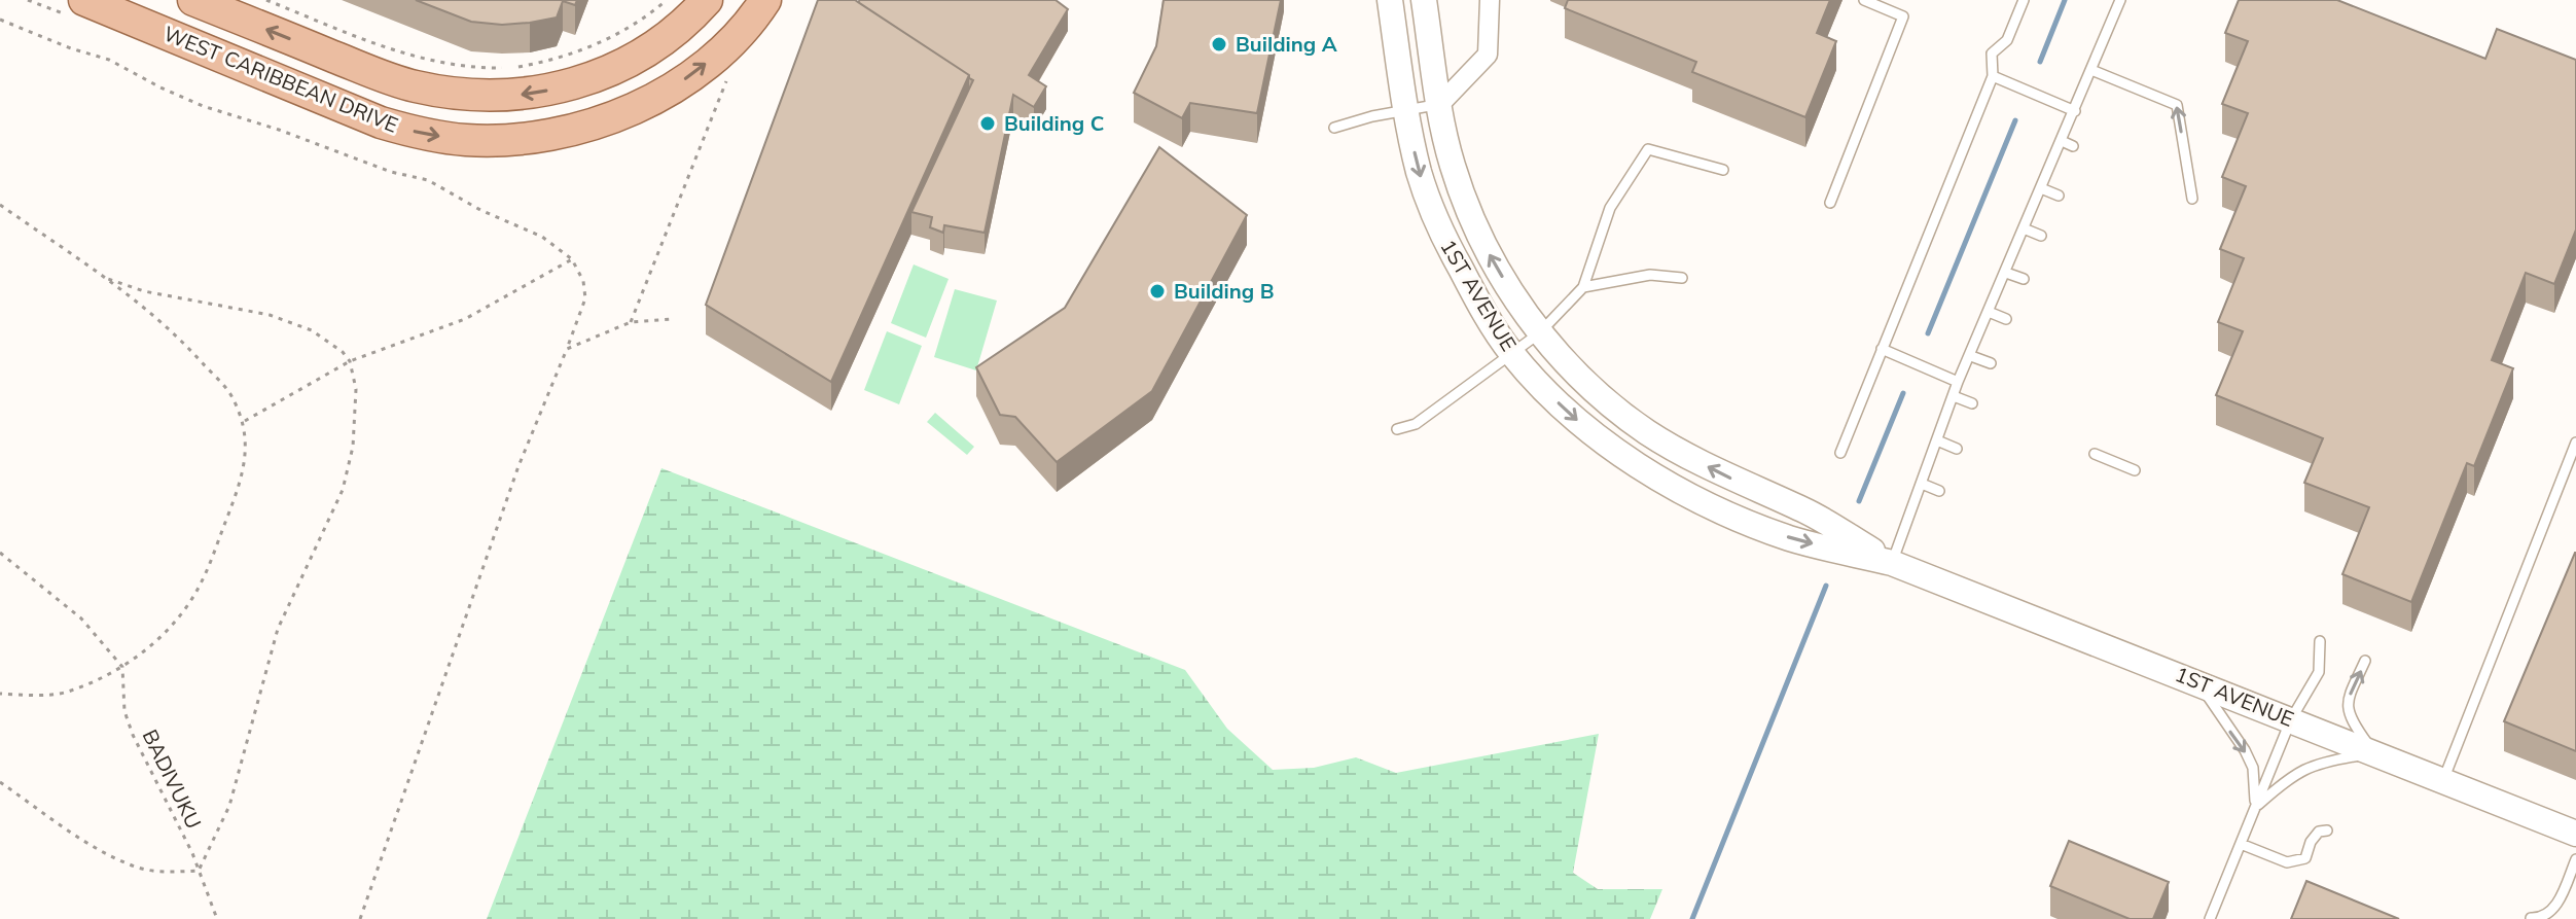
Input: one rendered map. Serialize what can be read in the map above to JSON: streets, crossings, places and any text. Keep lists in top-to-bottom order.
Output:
{
  "streets": {
    "main road": ["WEST CARIBBEAN DRIVE"],
    "street": ["1ST AVENUE"],
    "path": ["BADIVUKU"]
  },
  "places": ["Building A", "Building C", "Building B"]
}
